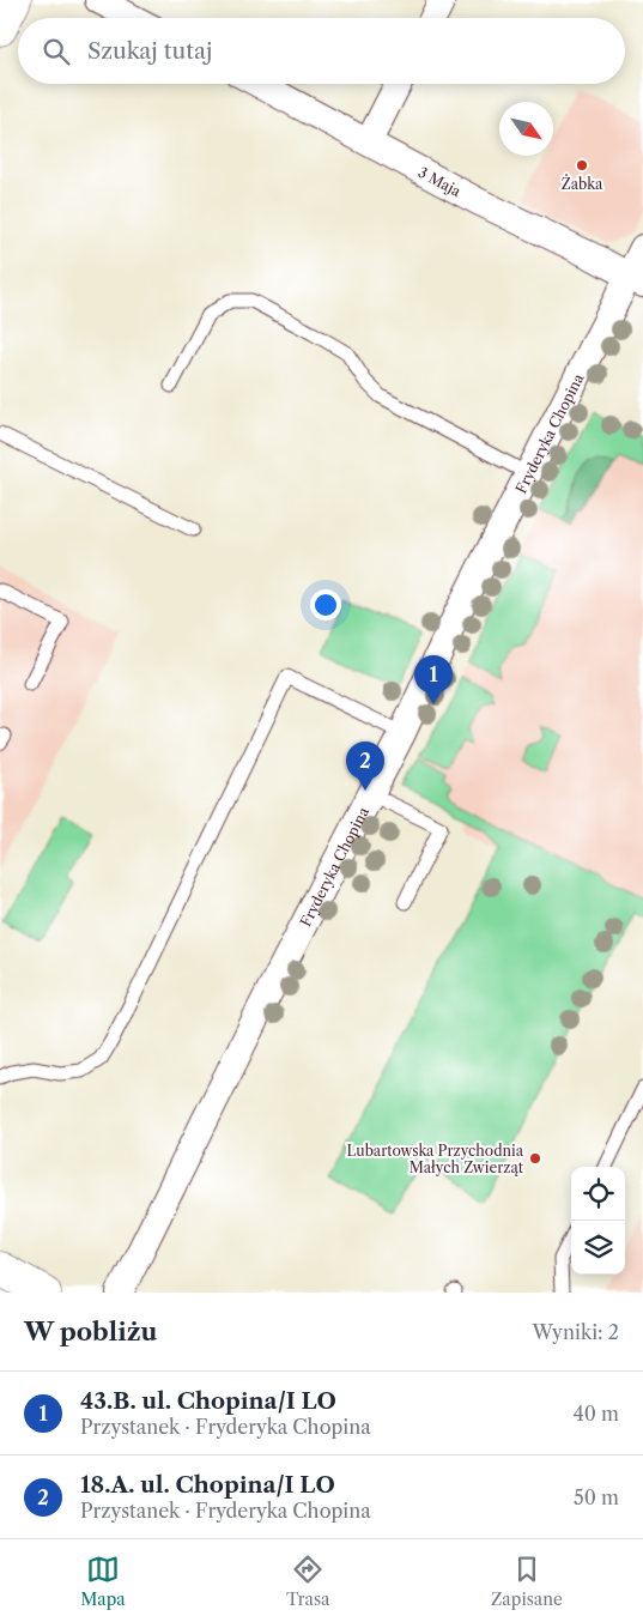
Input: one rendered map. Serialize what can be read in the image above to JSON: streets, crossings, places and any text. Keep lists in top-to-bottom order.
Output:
{
  "streets": {
    "street": ["3 Maja", "Fryderyka Chopina"]
  },
  "crossings": [
    ["3 Maja", "Fryderyka Chopina"]
  ],
  "places": ["Żabka", "Lubartowska Przychodnia Małych Zwierząt"],
  "north": "bottom right",
  "page": {
    "search": "Szukaj tutaj",
    "pins": ["1", "2"],
    "heading": ["W pobliżu", "Wyniki: 2"],
    "list": [
      {
        "mark": "1",
        "name": "43.B. ul. Chopina/I LO",
        "note": "Przystanek · Fryderyka Chopina",
        "value": "40 m"
      },
      {
        "mark": "2",
        "name": "18.A. ul. Chopina/I LO",
        "note": "Przystanek · Fryderyka Chopina",
        "value": "50 m"
      }
    ],
    "nav": ["Mapa", "Trasa", "Zapisane"]
  }
}
